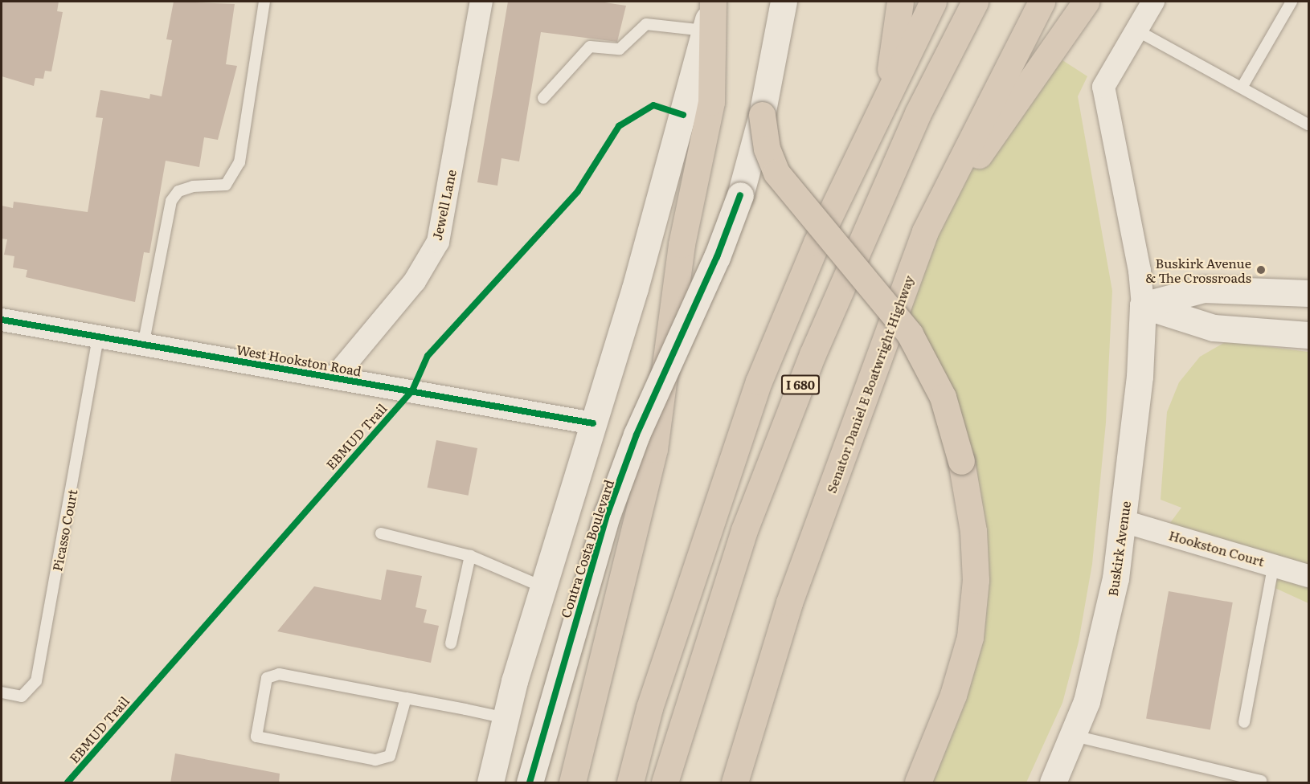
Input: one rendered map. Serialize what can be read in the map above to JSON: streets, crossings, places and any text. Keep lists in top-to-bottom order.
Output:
{
  "streets": {
    "highway": ["Senator Daniel E Boatwright Highway", "I 680"],
    "main road": ["Contra Costa Boulevard", "Buskirk Avenue"],
    "street": ["Jewell Lane", "West Hookston Road", "Hookston Court"],
    "lane": ["Picasso Court"],
    "cycle path": ["EBMUD Trail"]
  },
  "crossings": [
    ["Jewell Lane", "West Hookston Road"],
    ["West Hookston Road", "Picasso Court"],
    ["Hookston Court", "Buskirk Avenue"]
  ],
  "places": ["Buskirk Avenue & The Crossroads"]
}
